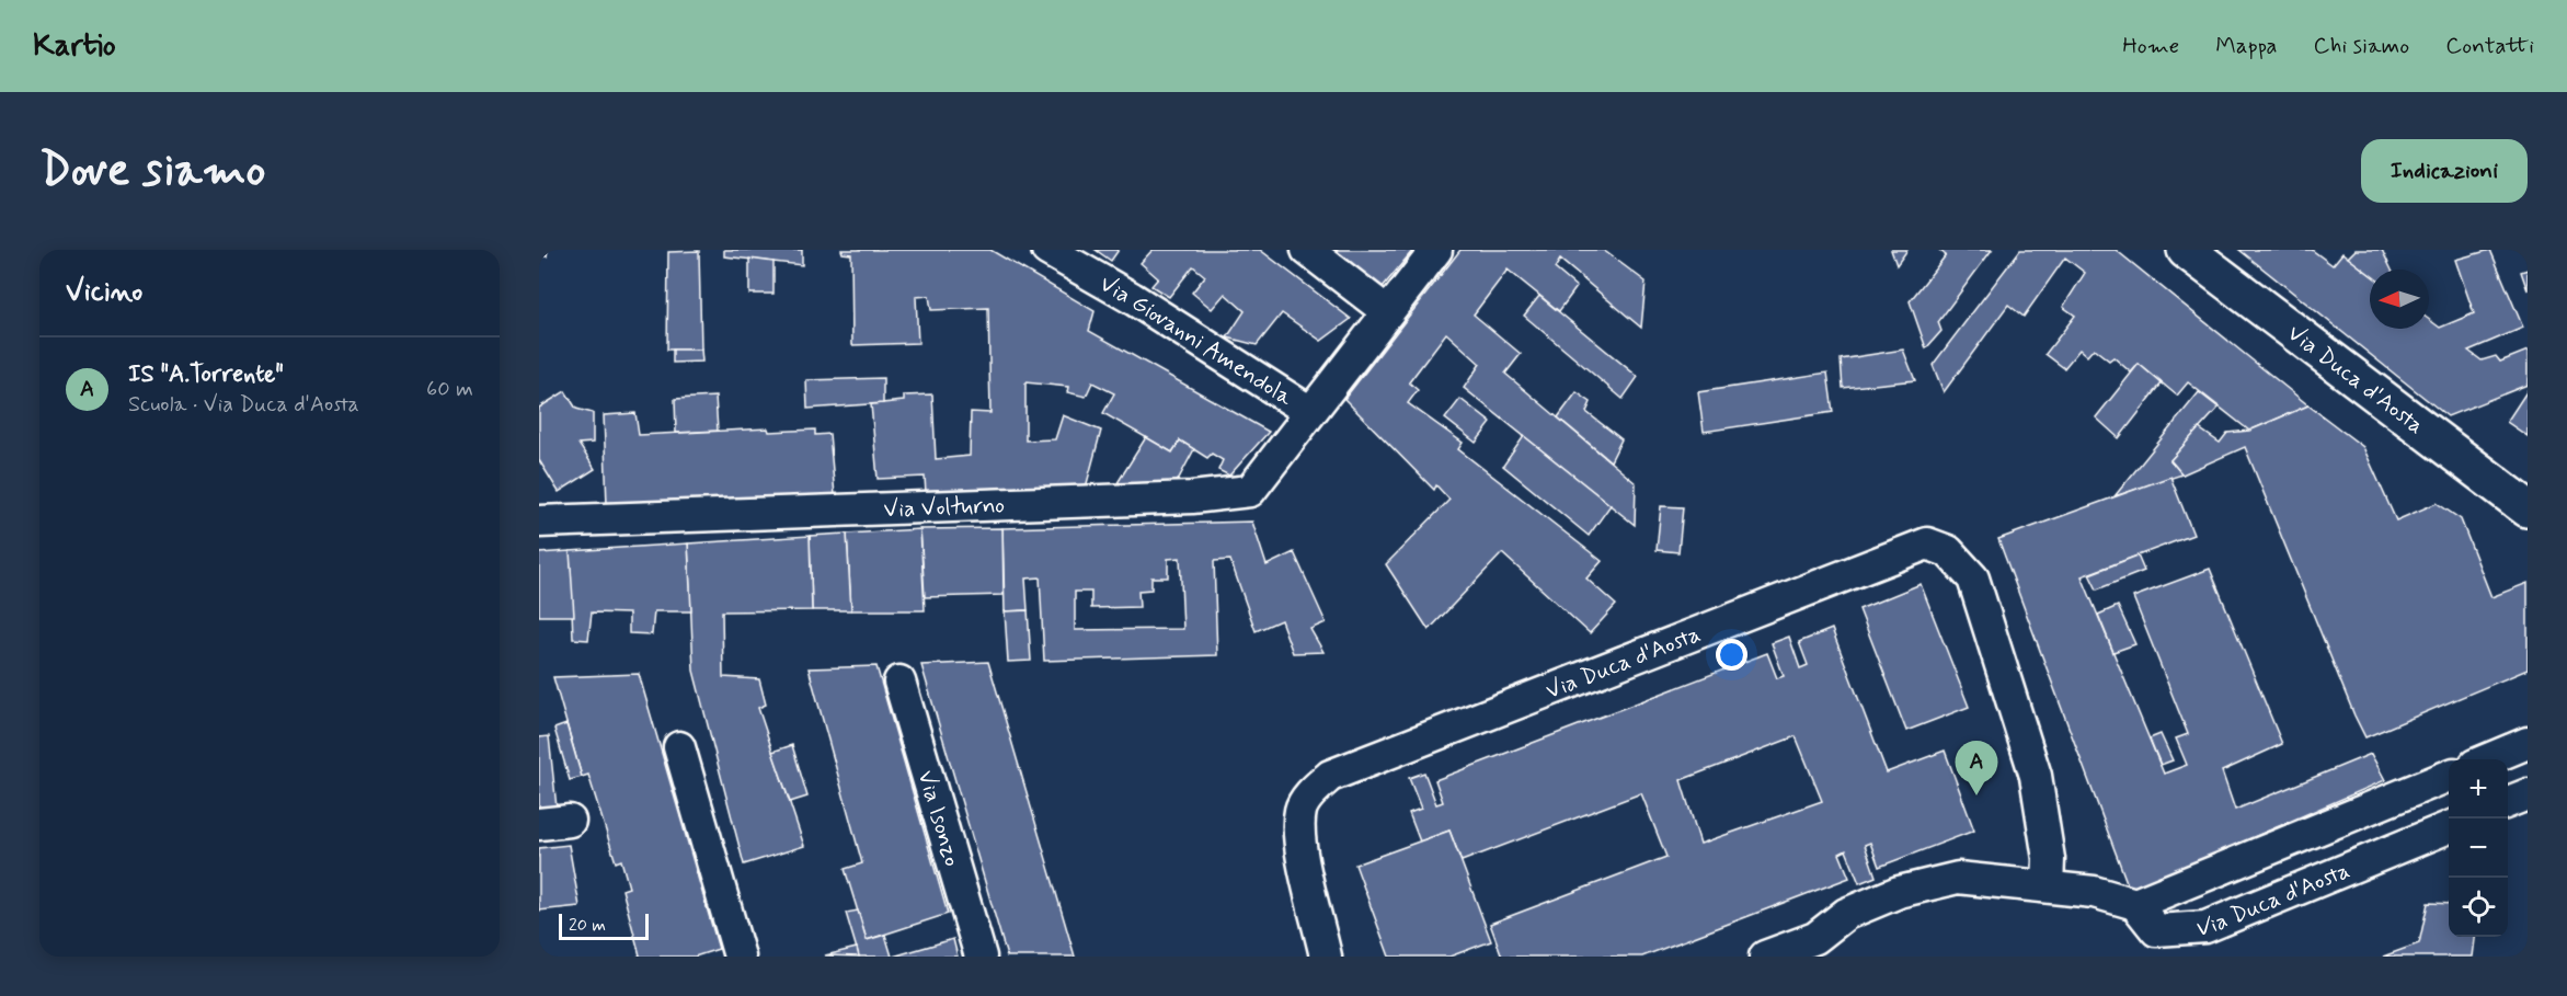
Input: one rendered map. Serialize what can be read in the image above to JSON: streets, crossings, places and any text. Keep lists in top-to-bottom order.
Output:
{
  "streets": {
    "street": [
      "Via Giovanni Amendola",
      "Via Duca d'Aosta",
      "Via Volturno",
      "Via Isonzo"
    ]
  },
  "crossings": [
    ["Via Giovanni Amendola", "Via Volturno"]
  ],
  "scale_bar": "20 m",
  "north": "left",
  "page": {
    "header": "Kartio",
    "nav": [
      "Home",
      "Mappa",
      "Chi siamo",
      "Contatti"
    ],
    "buttons": "Indicazioni",
    "title": "Dove siamo",
    "heading": "Vicino",
    "list": [
      {
        "mark": "A",
        "name": "IS \"A.Torrente\"",
        "note": "Scuola · Via Duca d'Aosta",
        "value": "60 m"
      }
    ],
    "pins": "A",
    "map_buttons": ["+", "−"],
    "scale": "20 m"
  }
}
